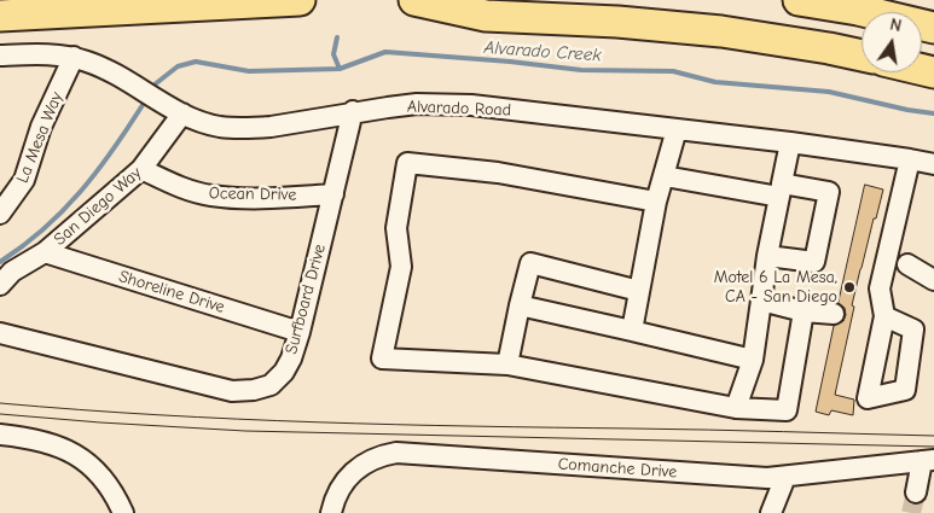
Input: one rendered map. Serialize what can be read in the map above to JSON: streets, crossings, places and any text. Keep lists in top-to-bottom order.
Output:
{
  "streets": {
    "street": [
      "Alvarado Road",
      "La Mesa Way",
      "Ocean Drive",
      "San Diego Way",
      "Shoreline Drive",
      "Surfboard Drive",
      "Comanche Drive"
    ]
  },
  "crossings": [
    ["Alvarado Road", "La Mesa Way"],
    ["Alvarado Road", "San Diego Way"],
    ["Alvarado Road", "Surfboard Drive"],
    ["Ocean Drive", "San Diego Way"],
    ["Ocean Drive", "Surfboard Drive"],
    ["San Diego Way", "Shoreline Drive"],
    ["Shoreline Drive", "Surfboard Drive"]
  ],
  "water": ["Alvarado Creek"],
  "places": ["Motel 6 La Mesa, CA - San Diego"],
  "north": "top"
}
